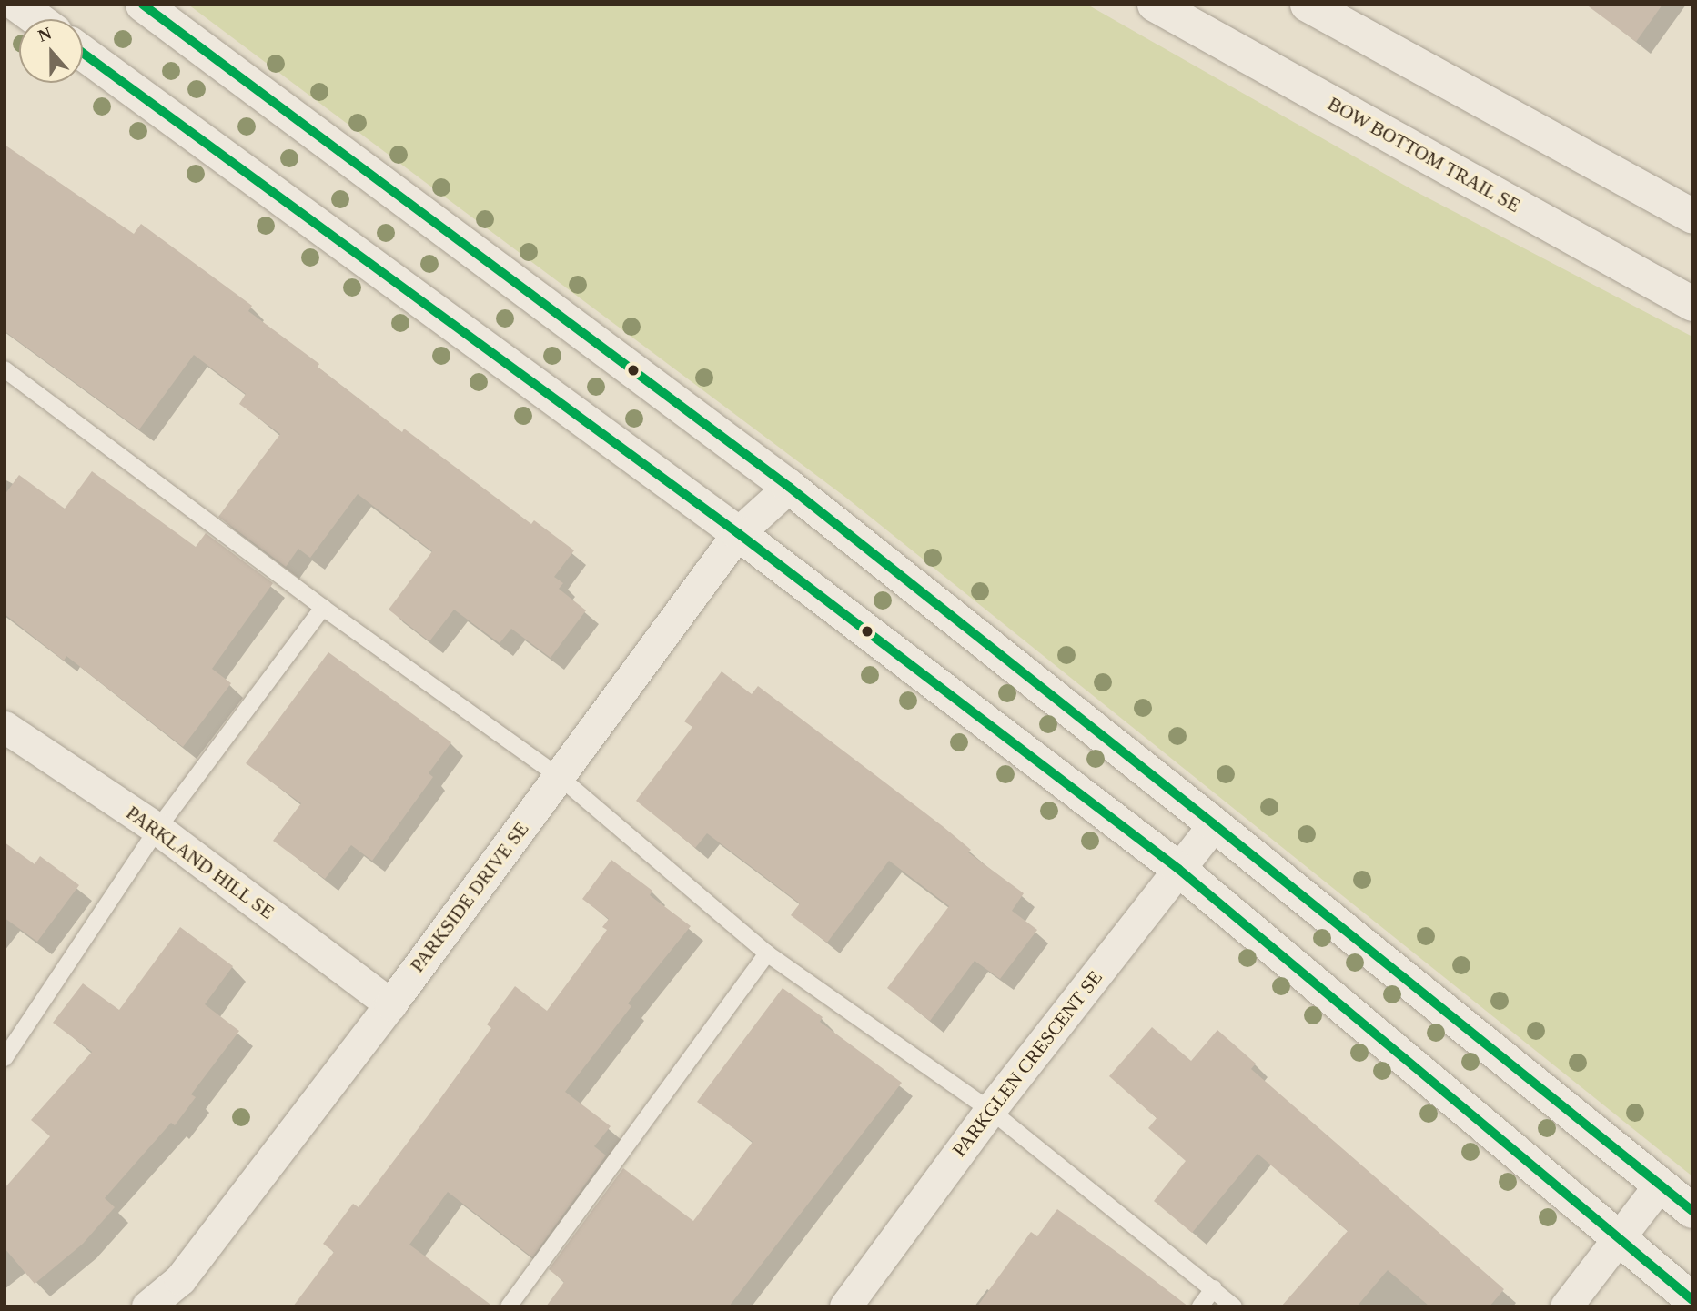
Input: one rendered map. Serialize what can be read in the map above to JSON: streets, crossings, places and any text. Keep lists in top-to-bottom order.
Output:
{
  "streets": {
    "street": [
      "BOW BOTTOM TRAIL SE",
      "PARKLAND HILL SE",
      "PARKSIDE DRIVE SE",
      "PARKGLEN CRESCENT SE"
    ]
  },
  "crossings": [
    ["PARKLAND HILL SE", "PARKSIDE DRIVE SE"]
  ],
  "north": "top"
}
